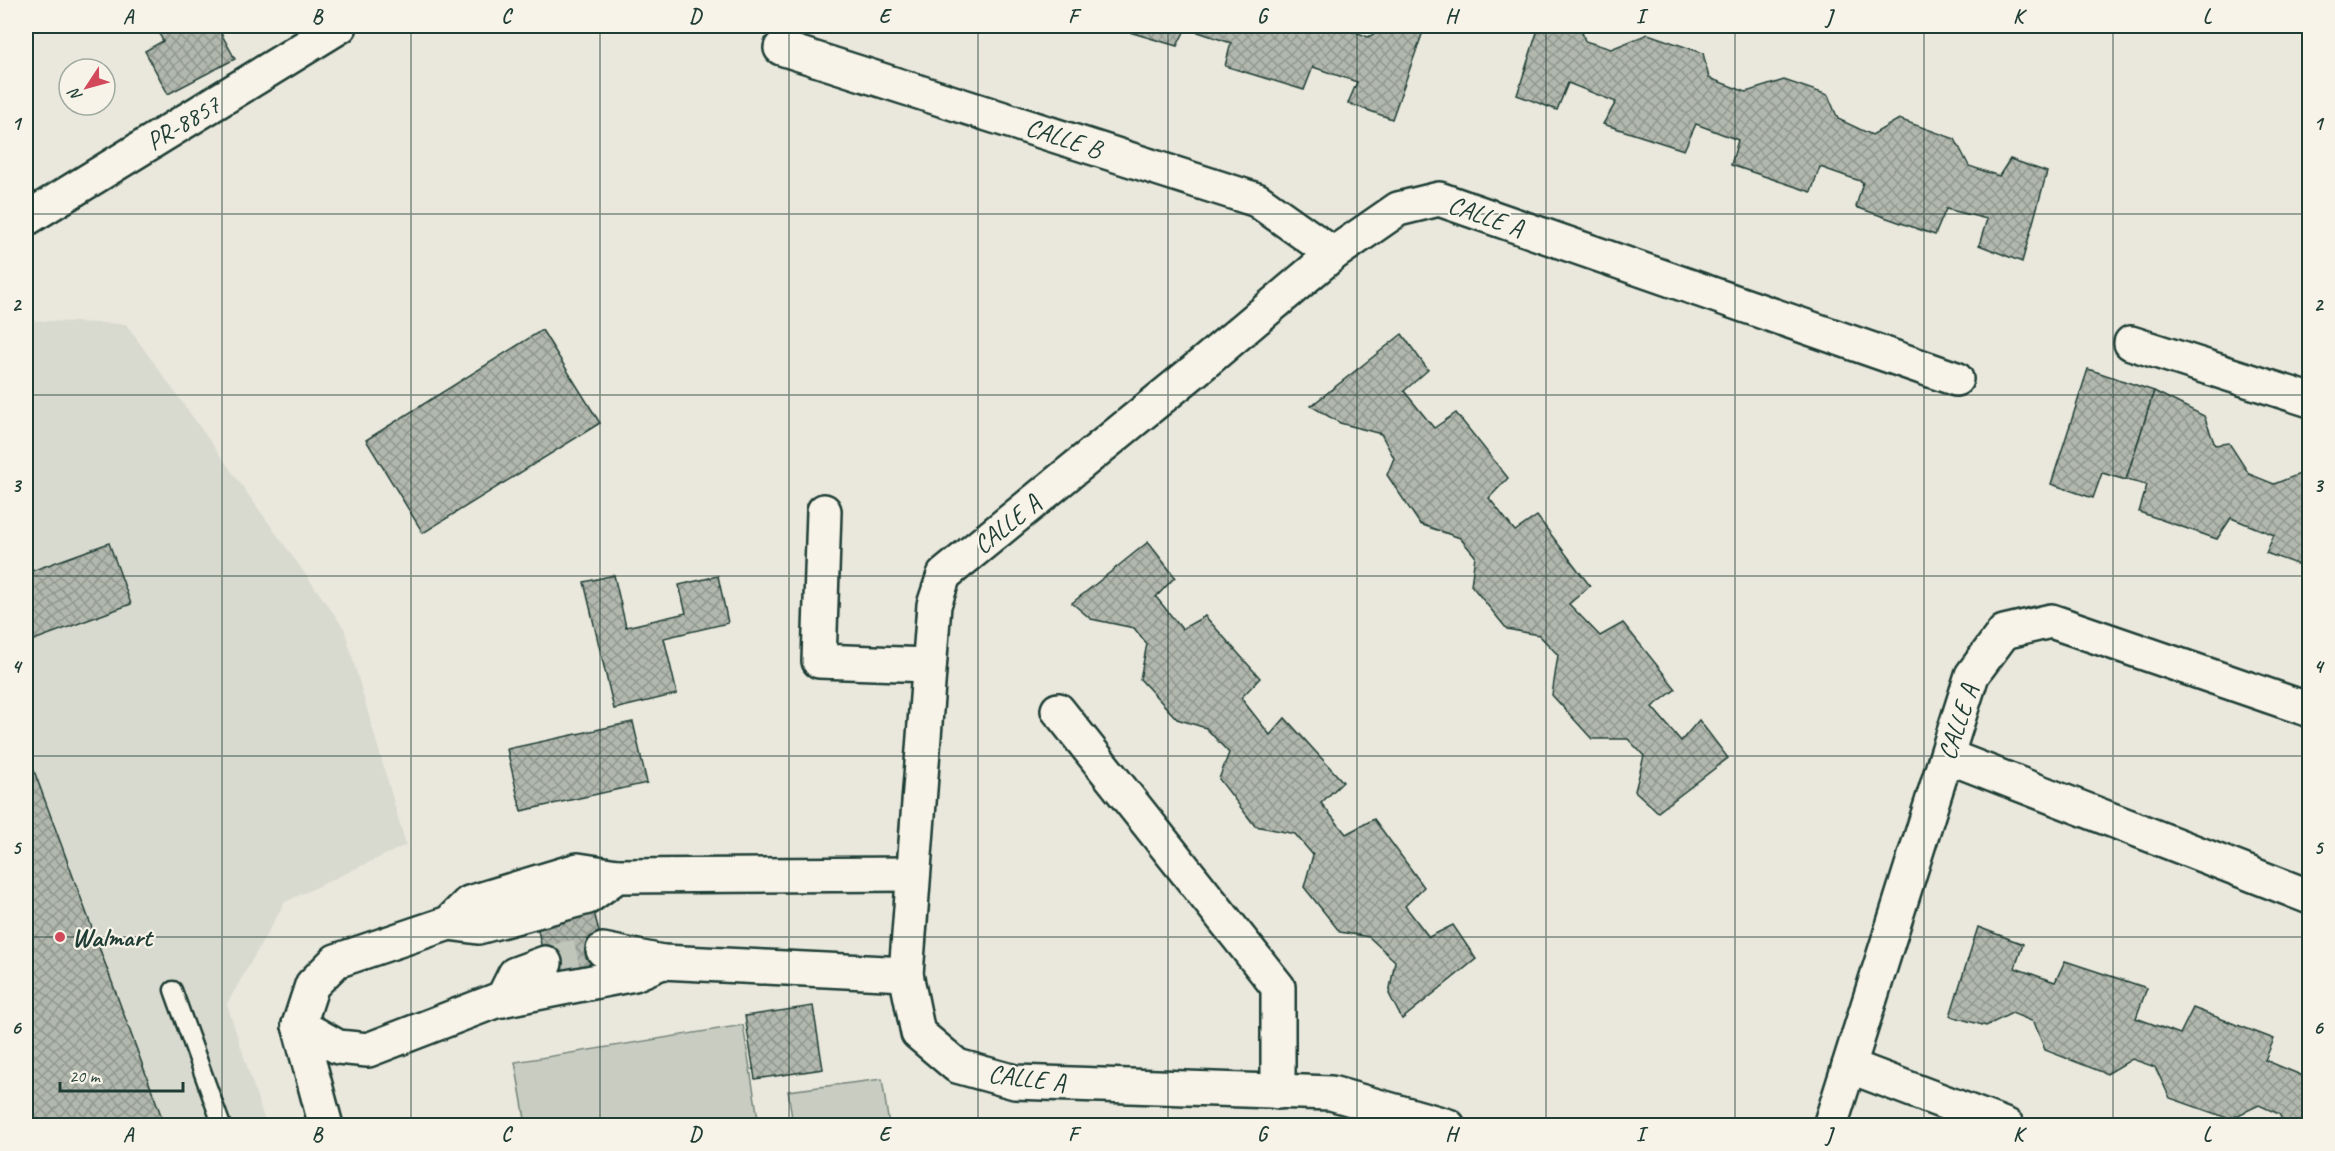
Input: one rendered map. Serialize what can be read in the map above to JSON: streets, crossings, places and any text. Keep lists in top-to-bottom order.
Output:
{
  "streets": {
    "street": ["PR-8857", "CALLE B", "CALLE A"]
  },
  "crossings": [
    ["CALLE B", "CALLE A"]
  ],
  "places": ["Walmart"],
  "scale_bar": "20 m",
  "north": "bottom left",
  "grid": {
    "columns": [
      "A",
      "B",
      "C",
      "D",
      "E",
      "F",
      "G",
      "H",
      "I",
      "J",
      "K",
      "L"
    ],
    "rows": [
      "1",
      "2",
      "3",
      "4",
      "5",
      "6"
    ]
  }
}
